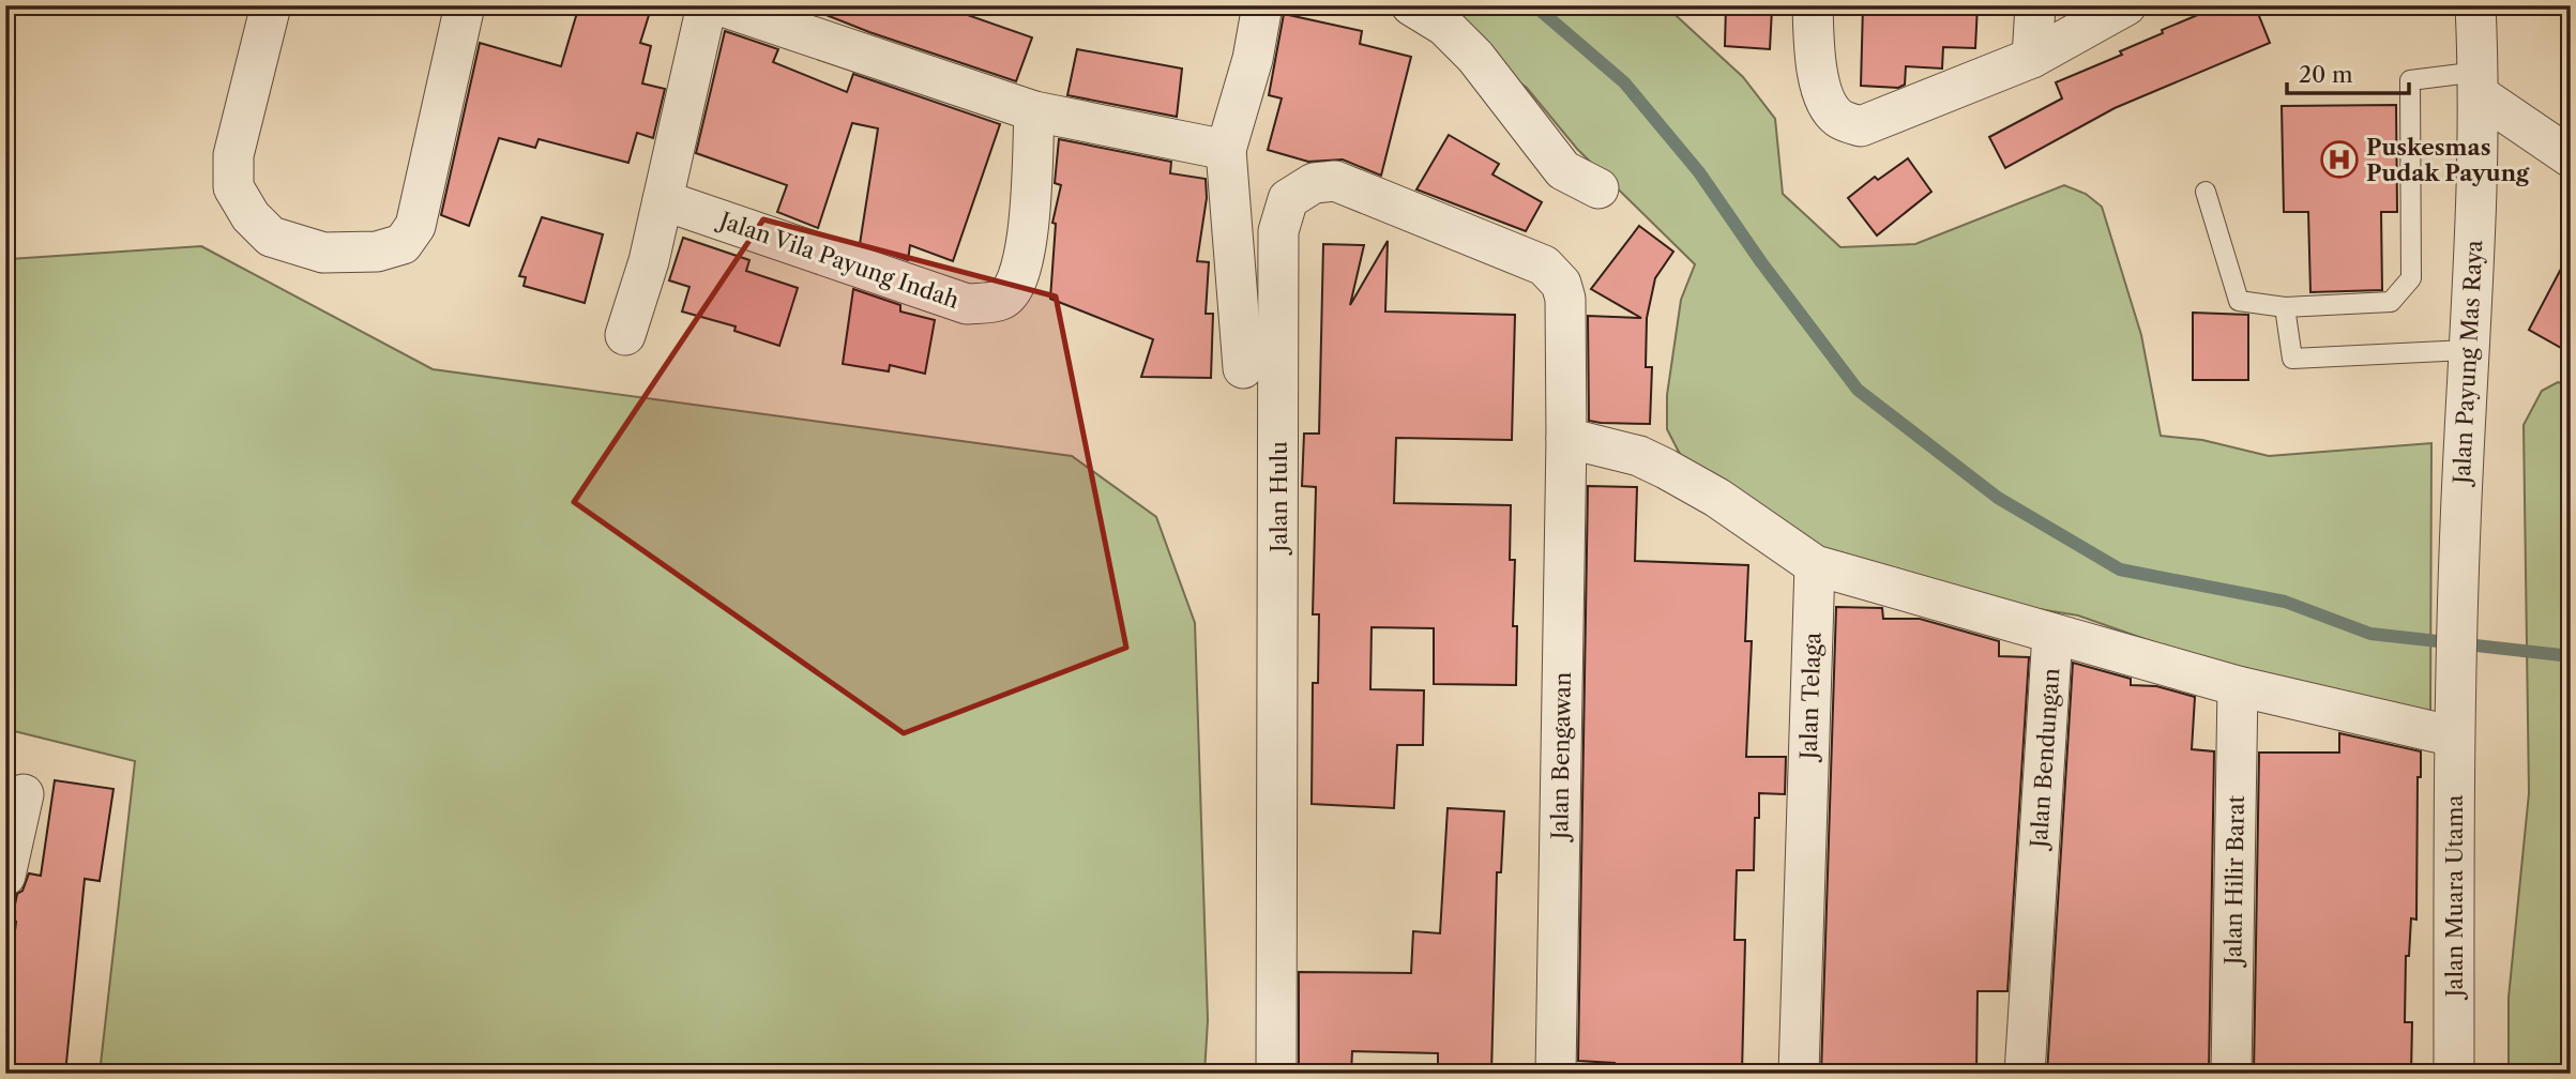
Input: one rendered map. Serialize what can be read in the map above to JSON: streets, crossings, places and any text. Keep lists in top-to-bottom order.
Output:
{
  "streets": {
    "street": [
      "Jalan Vila Payung Indah",
      "Jalan Payung Mas Raya",
      "Jalan Hulu",
      "Jalan Telaga",
      "Jalan Bengawan",
      "Jalan Bendungan",
      "Jalan Hilir Barat",
      "Jalan Muara Utama"
    ]
  },
  "crossings": [
    ["Jalan Payung Mas Raya", "Jalan Bendungan"],
    ["Jalan Payung Mas Raya", "Jalan Muara Utama"],
    ["Jalan Hulu", "Jalan Bengawan"],
    ["Jalan Bendungan", "Jalan Hilir Barat"],
    ["Jalan Bendungan", "Jalan Muara Utama"]
  ],
  "places": {
    "hospital": ["Puskesmas Pudak Payung"]
  },
  "scale_bar": "20 m"
}
